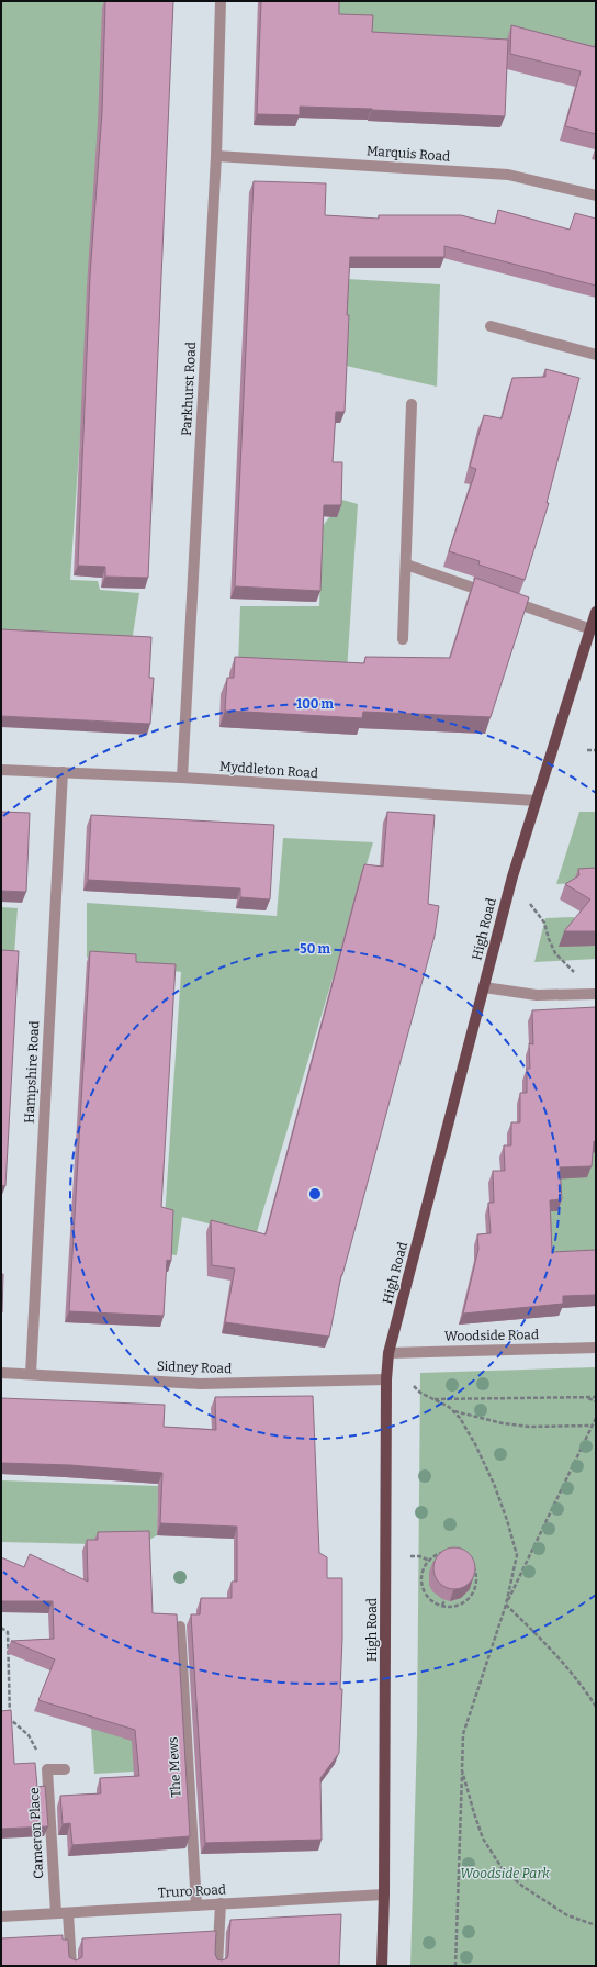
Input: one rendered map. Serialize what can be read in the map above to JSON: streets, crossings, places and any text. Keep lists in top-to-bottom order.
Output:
{
  "streets": {
    "main road": ["High Road"],
    "street": [
      "Marquis Road",
      "Parkhurst Road",
      "Myddleton Road",
      "Hampshire Road",
      "Woodside Road",
      "Sidney Road",
      "The Mews",
      "Cameron Place",
      "Truro Road"
    ]
  },
  "crossings": [
    ["Marquis Road", "Parkhurst Road"],
    ["Parkhurst Road", "Myddleton Road"],
    ["Myddleton Road", "High Road"],
    ["Myddleton Road", "Hampshire Road"],
    ["High Road", "Woodside Road"],
    ["High Road", "Sidney Road"],
    ["High Road", "Truro Road"],
    ["Hampshire Road", "Sidney Road"],
    ["The Mews", "Truro Road"],
    ["Cameron Place", "Truro Road"]
  ],
  "parks": ["Woodside Park"],
  "rings": ["100 m", "50 m"]
}
